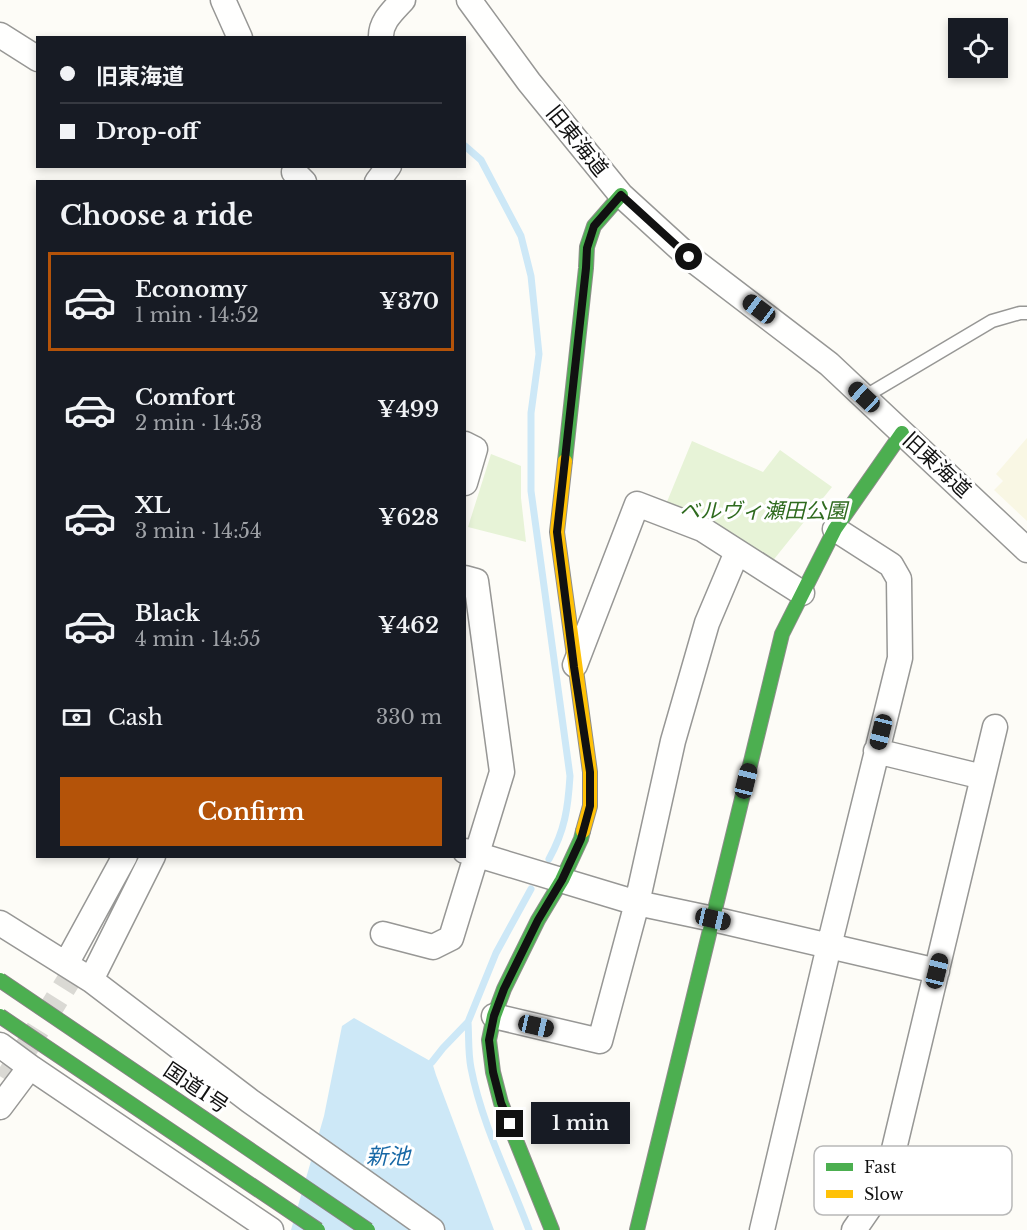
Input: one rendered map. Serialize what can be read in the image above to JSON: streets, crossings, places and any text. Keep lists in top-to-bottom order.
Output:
{
  "streets": {
    "main road": ["国道1号"],
    "street": ["旧東海道"]
  },
  "water": ["新池"],
  "parks": ["ベルヴィ瀬田公園"],
  "legend": ["Fast", "Slow"],
  "page": {
    "banner": ["旧東海道", "Drop-off"],
    "heading": "Choose a ride",
    "list": [
      {
        "name": "Economy",
        "note": "1 min · 14:52",
        "value": "¥370"
      },
      {
        "name": "Comfort",
        "note": "2 min · 14:53",
        "value": "¥499"
      },
      {
        "name": "XL",
        "note": "3 min · 14:54",
        "value": "¥628"
      },
      {
        "name": "Black",
        "note": "4 min · 14:55",
        "value": "¥462"
      }
    ],
    "pay": ["Cash", "330 m"],
    "buttons": "Confirm",
    "bubble": "1 min"
  }
}
